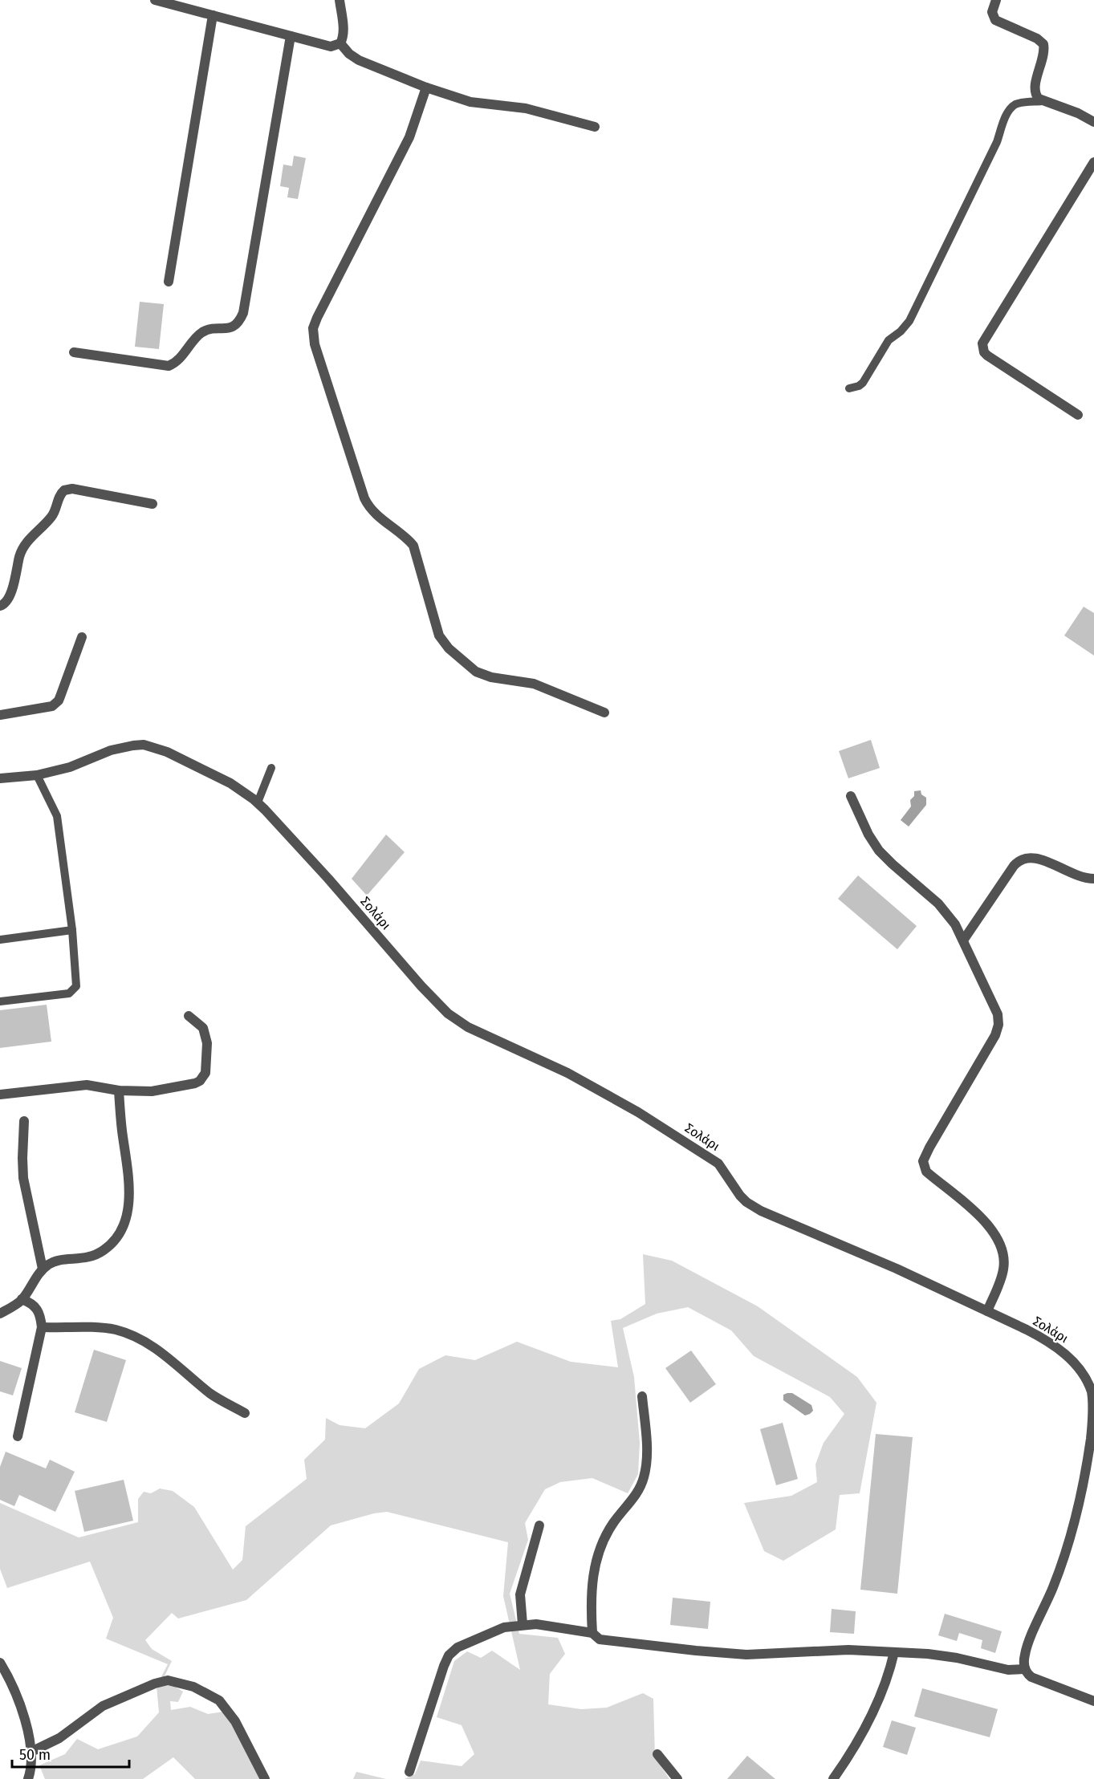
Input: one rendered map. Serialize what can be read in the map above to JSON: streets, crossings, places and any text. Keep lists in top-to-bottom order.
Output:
{
  "streets": {
    "street": ["Σολάρι"]
  },
  "scale_bar": "50 m"
}
